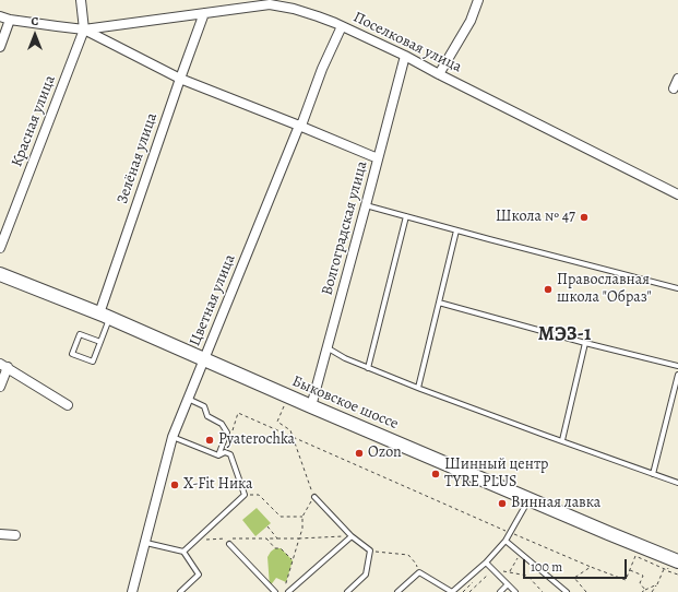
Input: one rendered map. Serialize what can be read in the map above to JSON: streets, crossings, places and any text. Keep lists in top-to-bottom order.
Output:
{
  "streets": {
    "main road": ["Быковское шоссе"],
    "street": [
      "Поселковая улица",
      "Красная улица",
      "Зелёная улица",
      "Волгоградская улица",
      "Цветная улица"
    ]
  },
  "crossings": [
    ["Поселковая улица", "Красная улица"],
    ["Поселковая улица", "Зелёная улица"],
    ["Поселковая улица", "Волгоградская улица"],
    ["Поселковая улица", "Цветная улица"],
    ["Зелёная улица", "Быковское шоссе"],
    ["Волгоградская улица", "Быковское шоссе"],
    ["Цветная улица", "Быковское шоссе"]
  ],
  "districts": ["МЭЗ-1"],
  "places": [
    "Школа № 47",
    "Православная школа \"Образ\"",
    "Pyaterochka",
    "Ozon",
    "Шинный центр TYRE PLUS",
    "X-Fit Ника",
    "Винная лавка"
  ],
  "scale_bar": "100 m",
  "north": "top"
}
